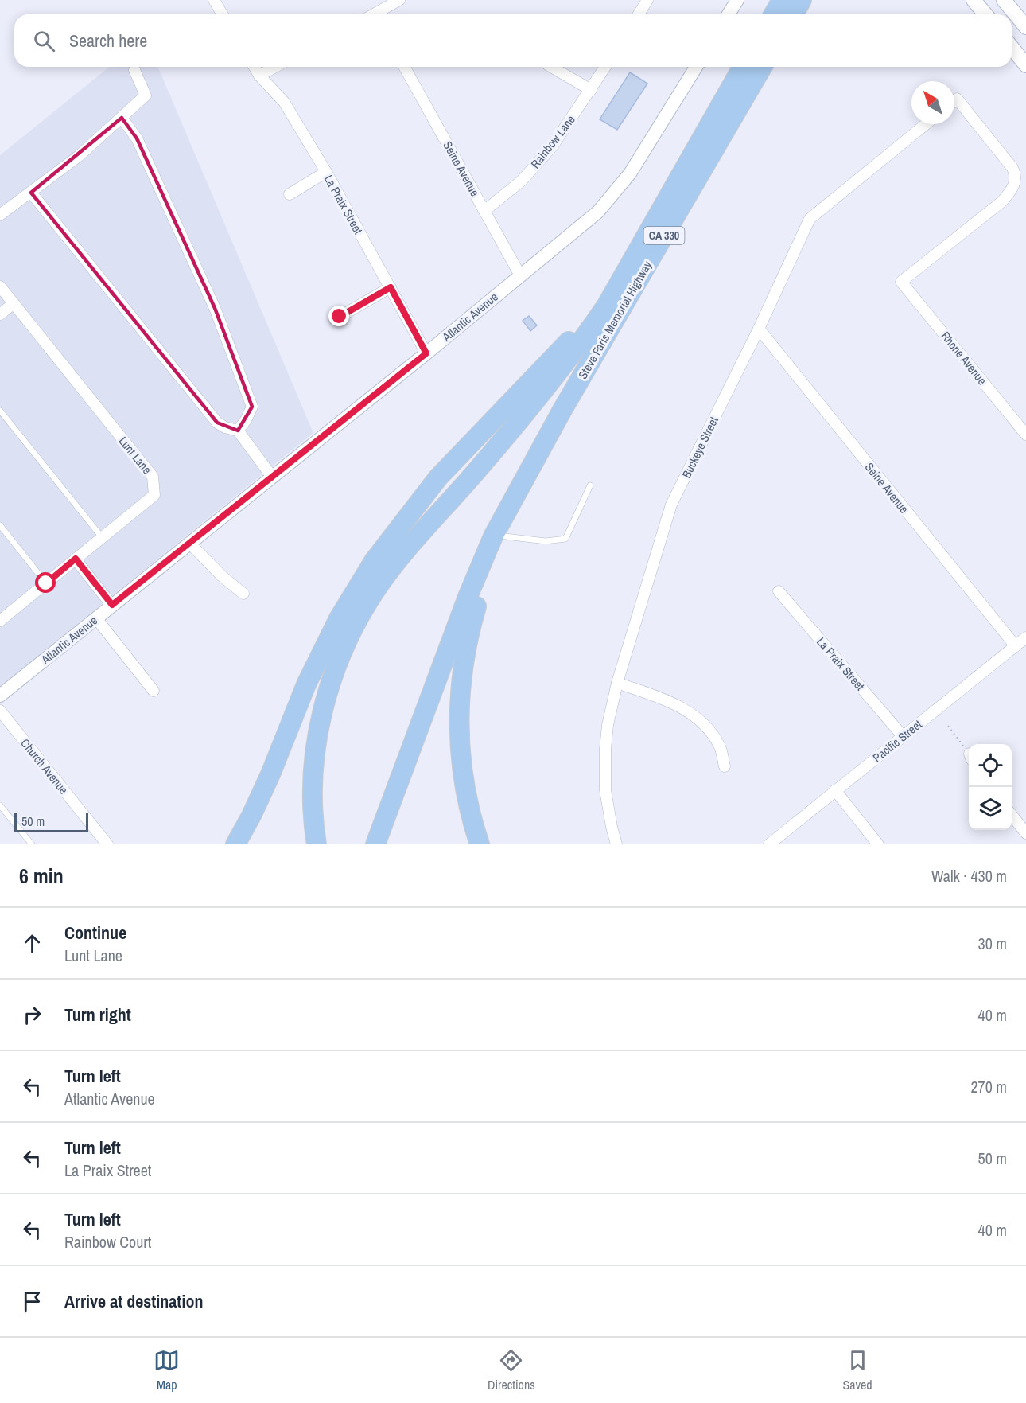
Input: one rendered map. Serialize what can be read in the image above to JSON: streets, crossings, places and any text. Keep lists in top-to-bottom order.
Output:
{
  "streets": {
    "highway": ["CA 330", "Steve Faris Memorial Highway"],
    "street": [
      "Rainbow Lane",
      "Seine Avenue",
      "La Praix Street",
      "Atlantic Avenue",
      "Rhone Avenue",
      "Buckeye Street",
      "Lunt Lane",
      "Pacific Street",
      "Church Avenue"
    ]
  },
  "crossings": [
    ["Rainbow Lane", "Seine Avenue"],
    ["Seine Avenue", "Atlantic Avenue"],
    ["Seine Avenue", "Buckeye Street"],
    ["Seine Avenue", "Pacific Street"],
    ["La Praix Street", "Atlantic Avenue"],
    ["La Praix Street", "Pacific Street"]
  ],
  "scale_bar": "50 m",
  "north": "top left",
  "page": {
    "search": "Search here",
    "scale": "50 m",
    "heading": ["6 min", "Walk · 430 m"],
    "list": [
      ["Continue", "Lunt Lane", "30 m"],
      ["Turn right", "40 m"],
      ["Turn left", "Atlantic Avenue", "270 m"],
      ["Turn left", "La Praix Street", "50 m"],
      ["Turn left", "Rainbow Court", "40 m"],
      "Arrive at destination"
    ],
    "nav": ["Map", "Directions", "Saved"]
  }
}
